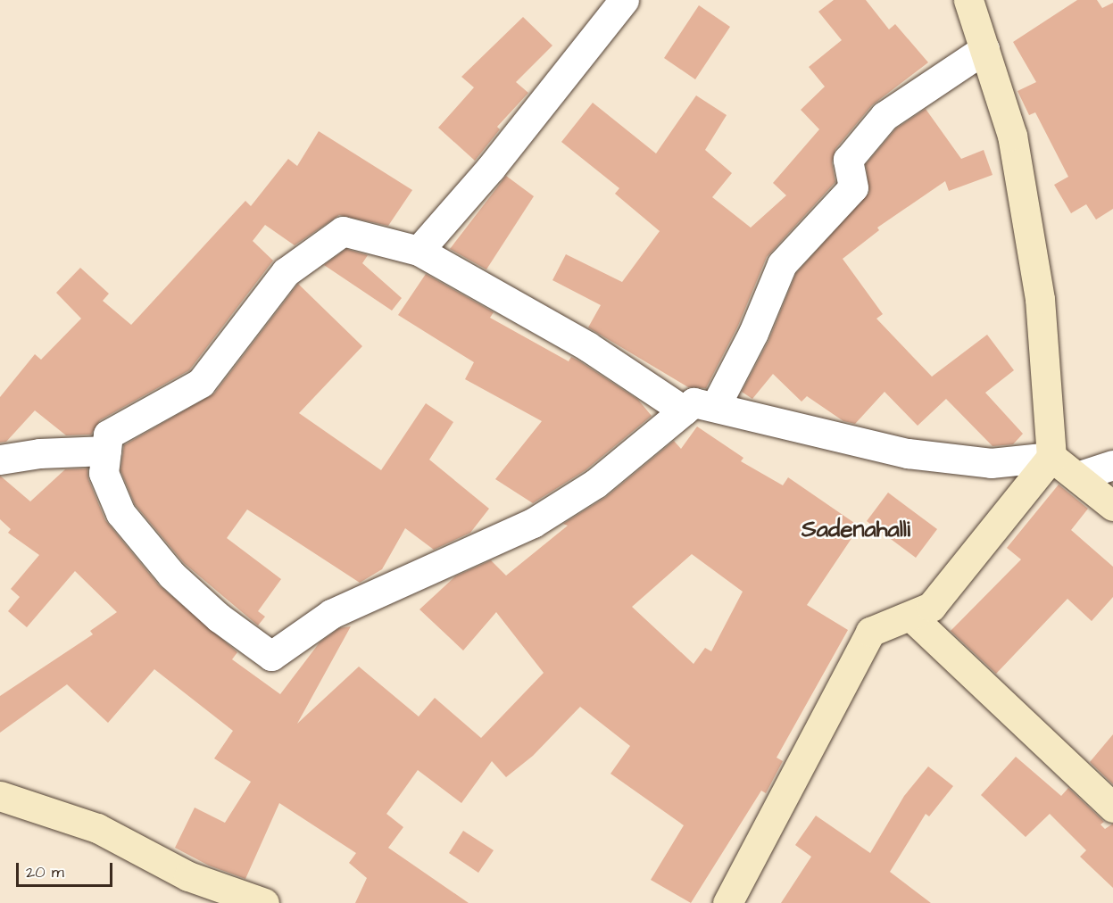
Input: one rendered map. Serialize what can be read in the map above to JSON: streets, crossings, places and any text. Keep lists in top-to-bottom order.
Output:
{
  "districts": ["Sadenahalli"],
  "scale_bar": "20 m"
}
